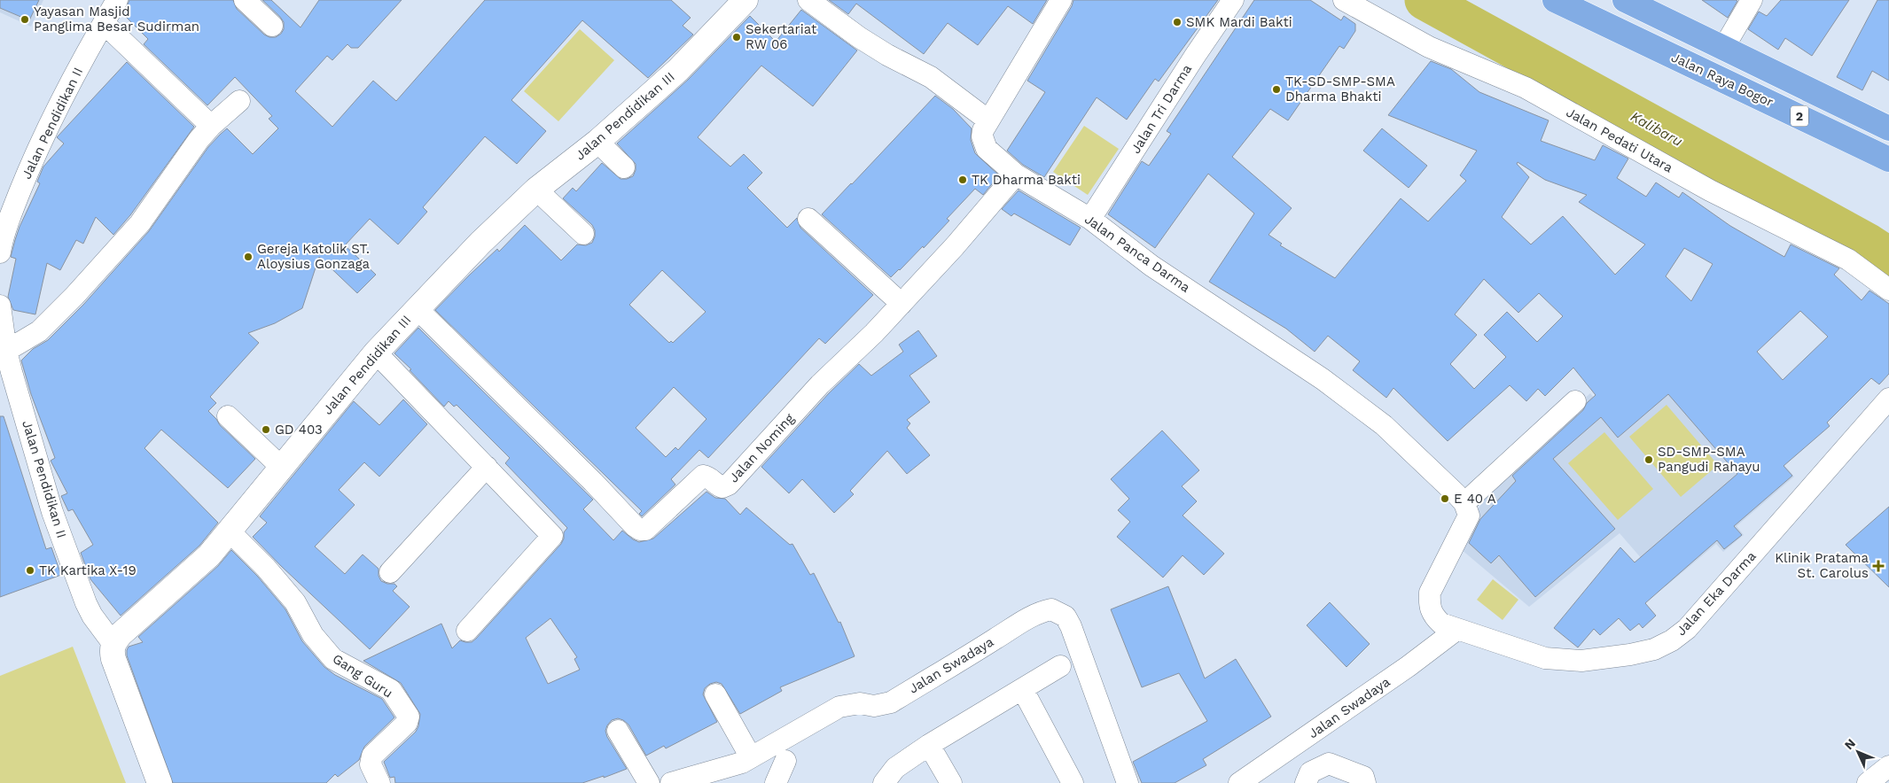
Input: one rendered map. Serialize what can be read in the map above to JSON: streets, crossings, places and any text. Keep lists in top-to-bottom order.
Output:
{
  "streets": {
    "highway": ["Jalan Raya Bogor", "2"],
    "street": [
      "Jalan Tri Darma",
      "Jalan Pendidikan III",
      "Jalan Pendidikan II",
      "Jalan Pedati Utara",
      "Jalan Panca Darma",
      "Jalan Noming",
      "Jalan Eka Darma",
      "Jalan Swadaya",
      "Gang Guru"
    ]
  },
  "crossings": [
    ["Jalan Tri Darma", "Jalan Panca Darma"],
    ["Jalan Pendidikan III", "Jalan Pendidikan II"],
    ["Jalan Pendidikan III", "Jalan Noming"],
    ["Jalan Pendidikan III", "Gang Guru"],
    ["Jalan Panca Darma", "Jalan Noming"],
    ["Jalan Panca Darma", "Jalan Eka Darma"],
    ["Jalan Eka Darma", "Jalan Swadaya"]
  ],
  "water": ["Kalibaru"],
  "places": {
    "other": [
      "Yayasan Masjid Panglima Besar Sudirman",
      "SMK Mardi Bakti",
      "Sekertariat RW 06",
      "TK-SD-SMP-SMA Dharma Bhakti",
      "TK Dharma Bakti",
      "Gereja Katolik ST. Aloysius Gonzaga",
      "GD 403",
      "SD-SMP-SMA Pangudi Rahayu",
      "E 40 A",
      "TK Kartika X-19"
    ],
    "health": ["Klinik Pratama St. Carolus"]
  },
  "north": "top left"
}
